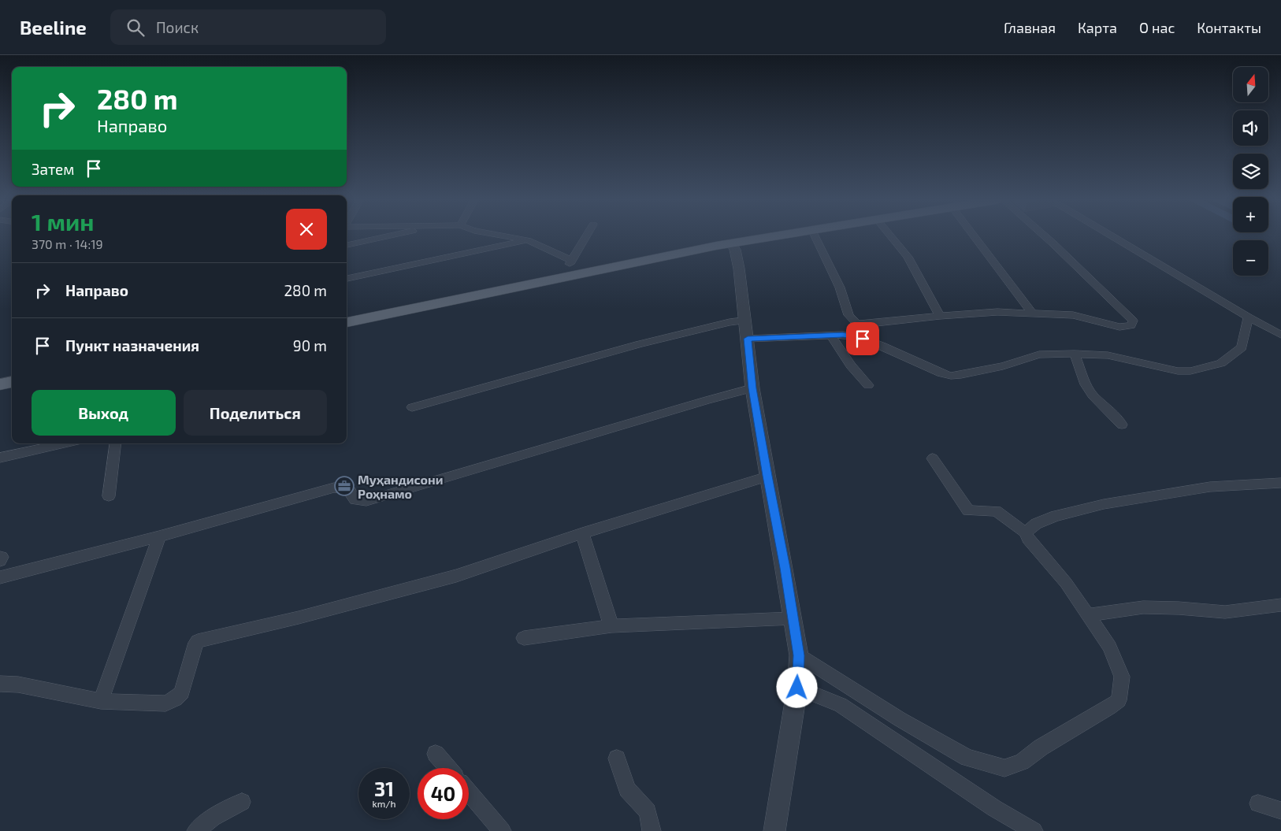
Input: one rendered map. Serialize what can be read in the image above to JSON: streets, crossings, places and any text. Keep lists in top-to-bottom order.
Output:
{
  "places": {
    "office": ["Муҳандисони Роҳнамо"]
  },
  "north": "top",
  "page": {
    "header": "Beeline",
    "search": "Поиск",
    "nav": [
      "Главная",
      "Карта",
      "О нас",
      "Контакты"
    ],
    "map_buttons": ["+", "−"],
    "turn": ["280 m", "Направо"],
    "then": "Затем",
    "heading": ["1 мин", "370 m · 14:19"],
    "list": [
      {
        "name": "Направо",
        "value": "280 m"
      },
      {
        "name": "Пункт назначения",
        "value": "90 m"
      }
    ],
    "buttons": ["Выход", "Поделиться"],
    "speed": "31 km/h",
    "limit": "40"
  }
}
